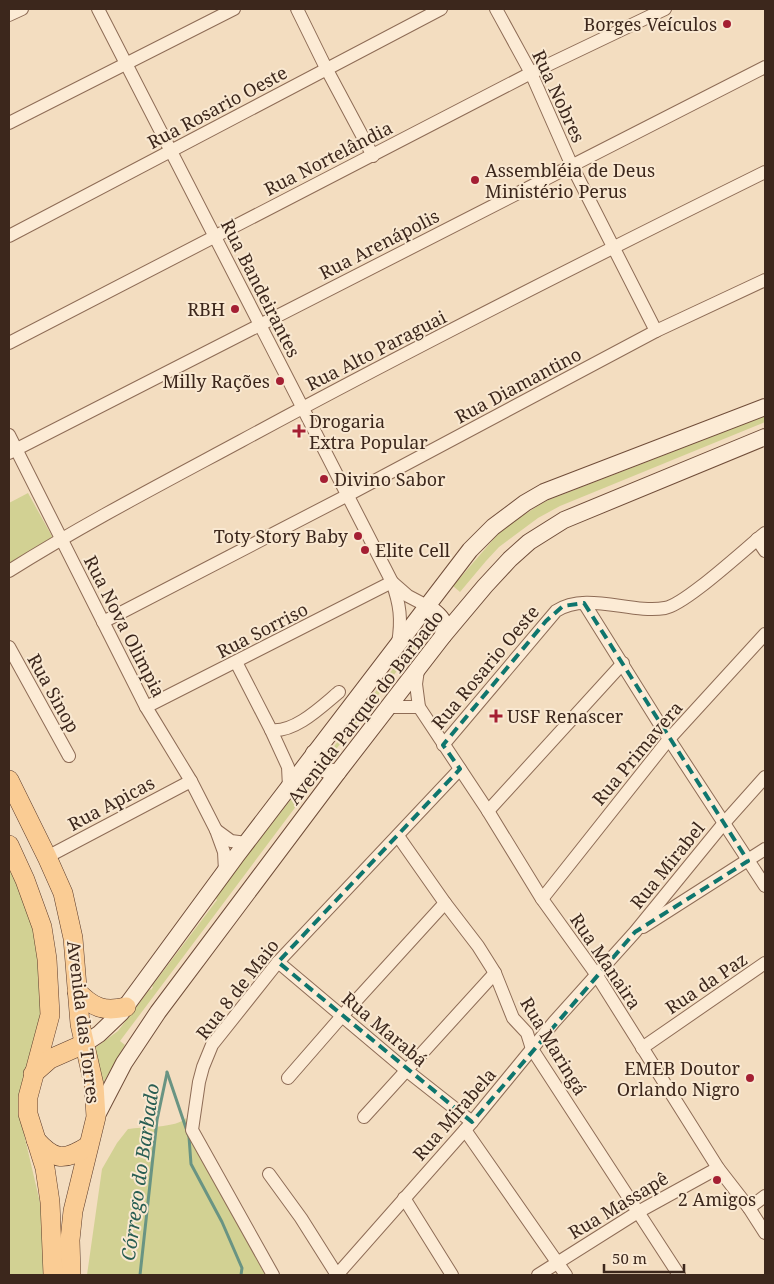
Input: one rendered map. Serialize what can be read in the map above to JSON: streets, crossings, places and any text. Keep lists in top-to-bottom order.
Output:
{
  "streets": {
    "main road": ["Avenida Parque do Barbado", "Avenida das Torres"],
    "street": [
      "Rua Nobres",
      "Rua Rosario Oeste",
      "Rua Nortelândia",
      "Rua Arenápolis",
      "Rua Bandeirantes",
      "Rua Alto Paraguai",
      "Rua Diamantino",
      "Rua Nova Olimpia",
      "Rua Sorriso",
      "Rua Sinop",
      "Rua Primavera",
      "Rua Apicas",
      "Rua Mirabel",
      "Rua Manaira",
      "Rua da Paz",
      "Rua 8 de Maio",
      "Rua Marabá",
      "Rua Maringá",
      "Rua Mirabela",
      "Rua Massapê"
    ]
  },
  "crossings": [
    ["Rua Nobres", "Rua Nortelândia"],
    ["Rua Nobres", "Rua Arenápolis"],
    ["Rua Nobres", "Rua Alto Paraguai"],
    ["Rua Nobres", "Rua Diamantino"],
    ["Rua Rosario Oeste", "Rua Bandeirantes"],
    ["Rua Rosario Oeste", "Rua Manaira"],
    ["Rua Nortelândia", "Rua Bandeirantes"],
    ["Rua Arenápolis", "Rua Bandeirantes"],
    ["Rua Arenápolis", "Rua Nova Olimpia"],
    ["Rua Bandeirantes", "Rua Alto Paraguai"],
    ["Rua Bandeirantes", "Rua Diamantino"],
    ["Rua Bandeirantes", "Rua Sorriso"],
    ["Rua Bandeirantes", "Avenida Parque do Barbado"],
    ["Rua Alto Paraguai", "Rua Nova Olimpia"],
    ["Rua Diamantino", "Rua Nova Olimpia"],
    ["Rua Nova Olimpia", "Rua Sorriso"],
    ["Rua Nova Olimpia", "Avenida Parque do Barbado"],
    ["Rua Nova Olimpia", "Rua Apicas"],
    ["Avenida Parque do Barbado", "Rua Manaira"],
    ["Avenida Parque do Barbado", "Avenida das Torres"],
    ["Rua Primavera", "Rua Manaira"],
    ["Rua Apicas", "Avenida das Torres"],
    ["Rua Mirabel", "Rua Manaira"],
    ["Rua Mirabel", "Rua Mirabela"],
    ["Rua Manaira", "Rua da Paz"],
    ["Rua Manaira", "Rua 8 de Maio"],
    ["Rua Manaira", "Rua Mirabela"],
    ["Rua Manaira", "Rua Massapê"],
    ["Rua 8 de Maio", "Rua Marabá"],
    ["Rua 8 de Maio", "Rua Maringá"],
    ["Rua Marabá", "Rua Mirabela"],
    ["Rua Marabá", "Rua Massapê"],
    ["Rua Maringá", "Rua Mirabela"],
    ["Rua Maringá", "Rua Massapê"]
  ],
  "water": ["Córrego do Barbado"],
  "places": {
    "other": [
      "Borges Veículos",
      "Assembléia de Deus Ministério Perus",
      "RBH",
      "Milly Rações",
      "Divino Sabor",
      "Toty Story Baby",
      "Elite Cell",
      "EMEB Doutor Orlando Nigro",
      "2 Amigos"
    ],
    "health": ["Drogaria Extra Popular", "USF Renascer"]
  },
  "scale_bar": "50 m"
}
